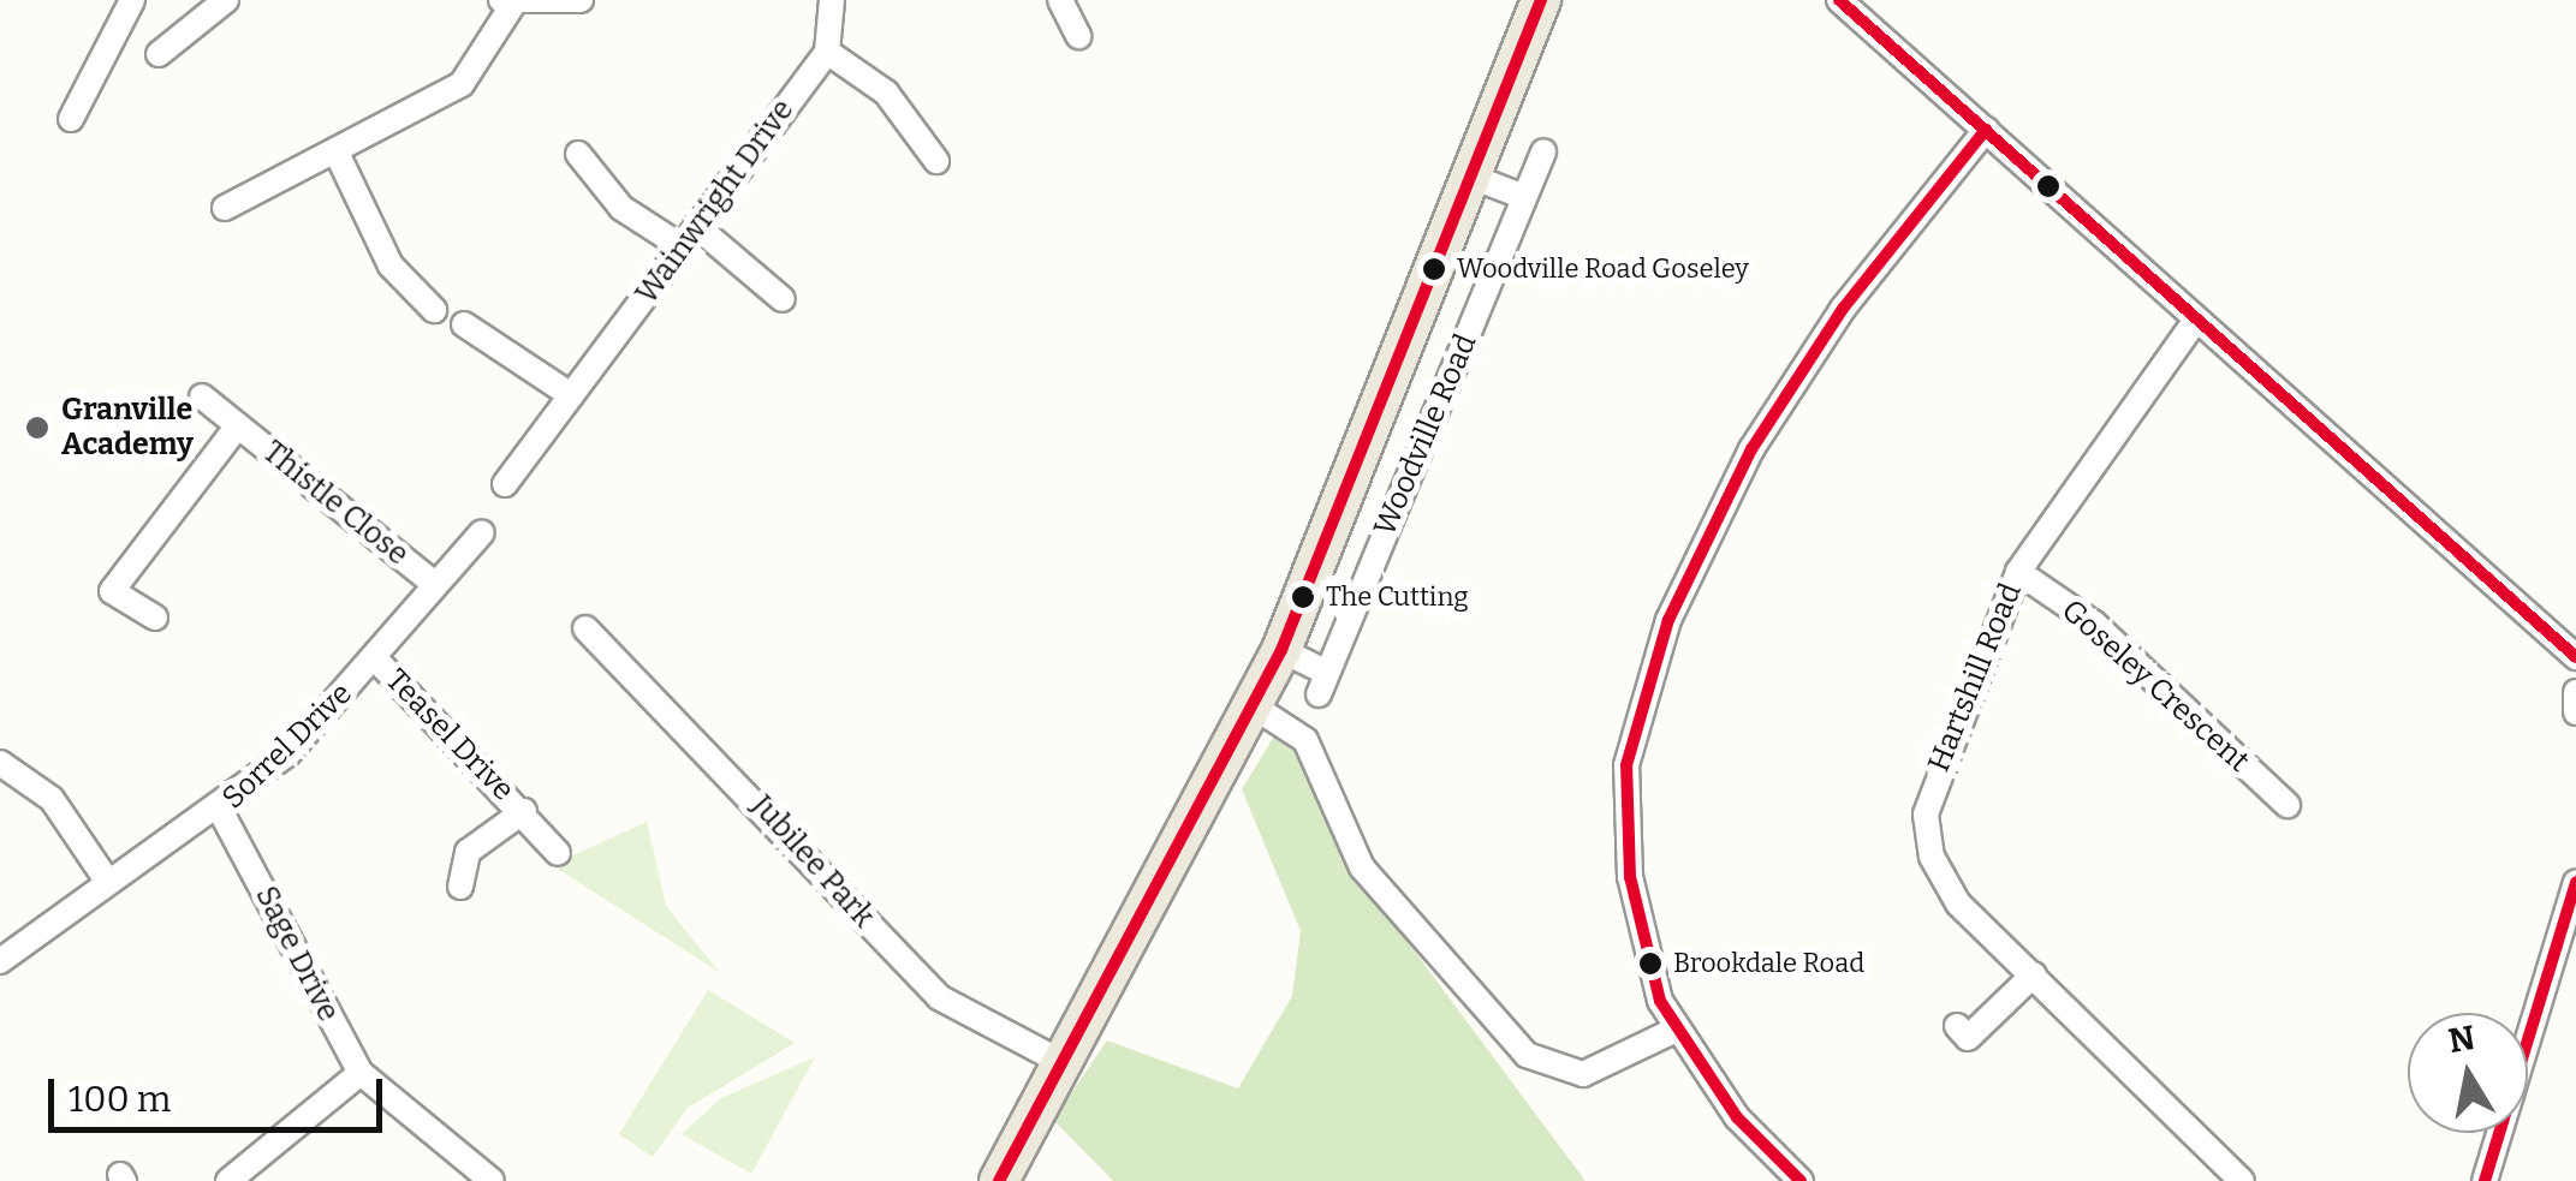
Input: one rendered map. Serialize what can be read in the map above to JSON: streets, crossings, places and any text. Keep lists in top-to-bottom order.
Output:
{
  "streets": {
    "main road": ["Woodville Road"],
    "street": [
      "Wainwright Drive",
      "Thistle Close",
      "Hartshill Road",
      "Goseley Crescent",
      "Teasel Drive",
      "Sorrel Drive",
      "Jubilee Park",
      "Sage Drive"
    ]
  },
  "crossings": [
    ["Woodville Road", "Jubilee Park"],
    ["Thistle Close", "Sorrel Drive"],
    ["Hartshill Road", "Goseley Crescent"],
    ["Teasel Drive", "Sorrel Drive"],
    ["Sorrel Drive", "Sage Drive"]
  ],
  "places": [
    "Woodville Road Goseley",
    "Granville Academy",
    "The Cutting",
    "Brookdale Road"
  ],
  "scale_bar": "100 m",
  "north": "top"
}
